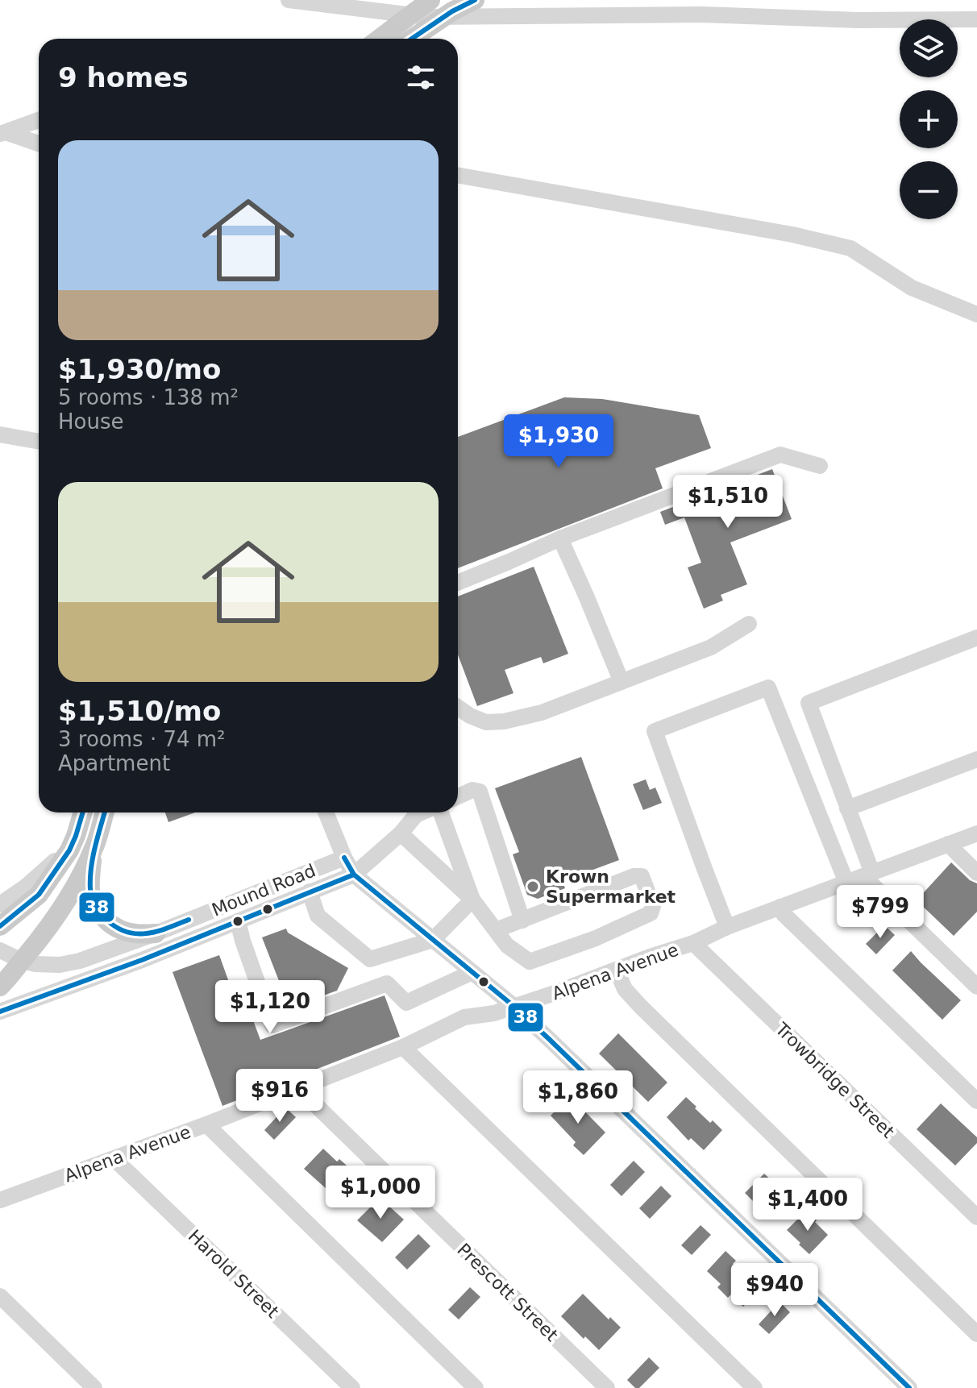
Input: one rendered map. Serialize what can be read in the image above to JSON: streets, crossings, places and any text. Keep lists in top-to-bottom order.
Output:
{
  "streets": {
    "street": [
      "Mound Road",
      "Alpena Avenue",
      "Trowbridge Street",
      "Harold Street",
      "Prescott Street"
    ]
  },
  "crossings": [
    ["Alpena Avenue", "Trowbridge Street"],
    ["Alpena Avenue", "Harold Street"],
    ["Alpena Avenue", "Prescott Street"]
  ],
  "places": ["Krown Supermarket"],
  "lines": ["transit line 38"],
  "page": {
    "map_buttons": ["+", "−"],
    "heading": "9 homes",
    "list": [
      {
        "name": "$1,930/mo",
        "note": "5 rooms · 138 m² · House"
      },
      {
        "name": "$1,510/mo",
        "note": "3 rooms · 74 m² · Apartment"
      }
    ],
    "price": [
      "$1,930",
      "$1,510",
      "$799",
      "$1,120",
      "$916",
      "$1,860",
      "$1,000",
      "$1,400",
      "$940"
    ]
  }
}
